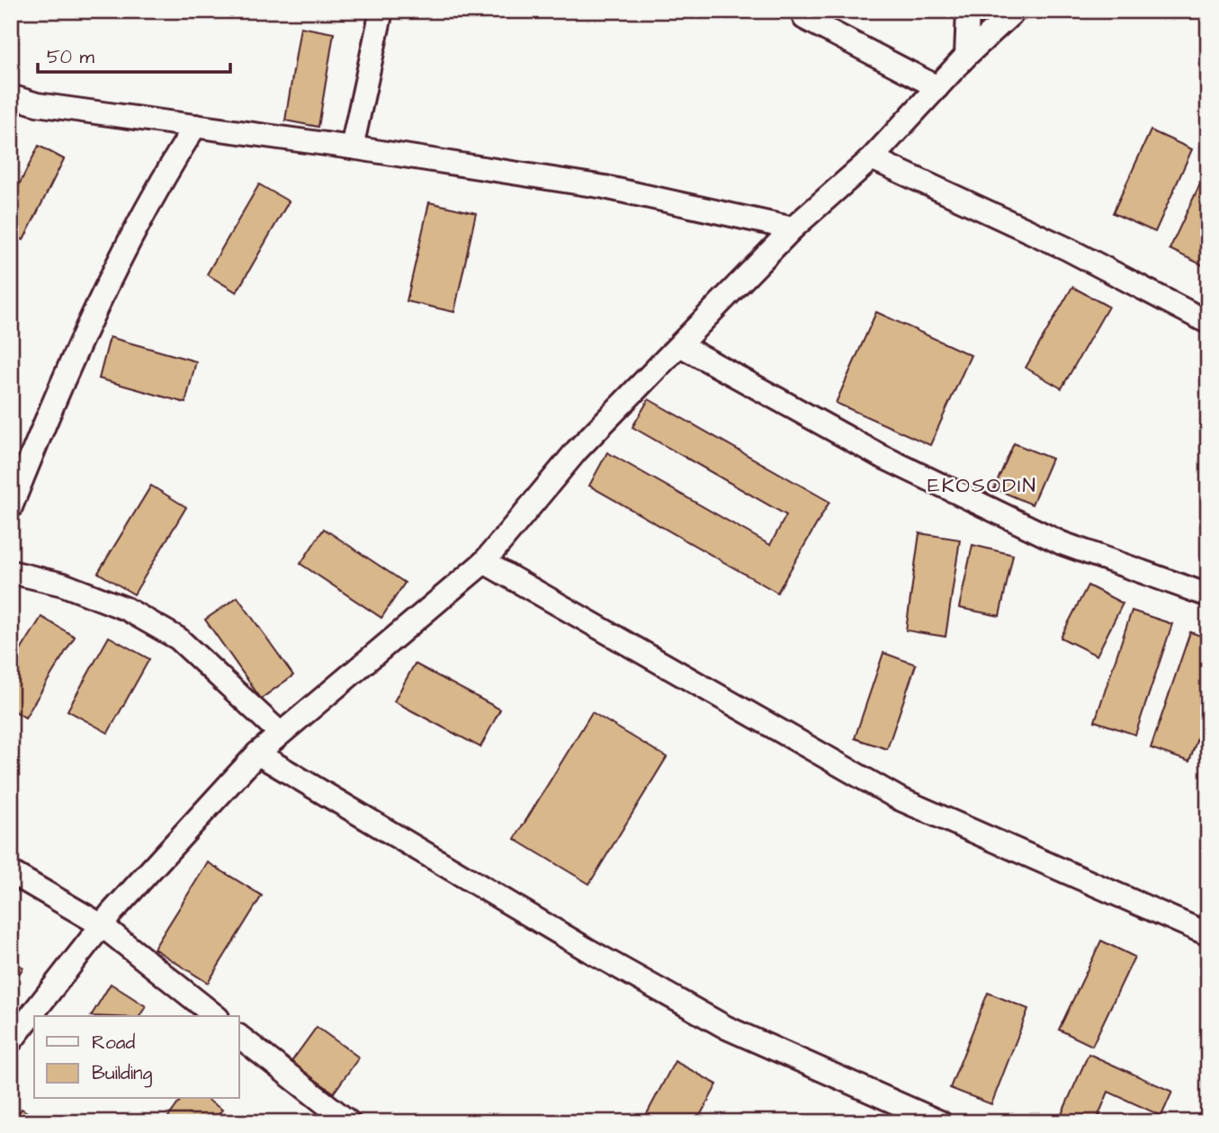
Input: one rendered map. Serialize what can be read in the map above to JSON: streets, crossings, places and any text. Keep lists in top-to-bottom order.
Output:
{
  "districts": ["EKOSODIN"],
  "legend": ["Road", "Building"],
  "scale_bar": "50 m"
}
